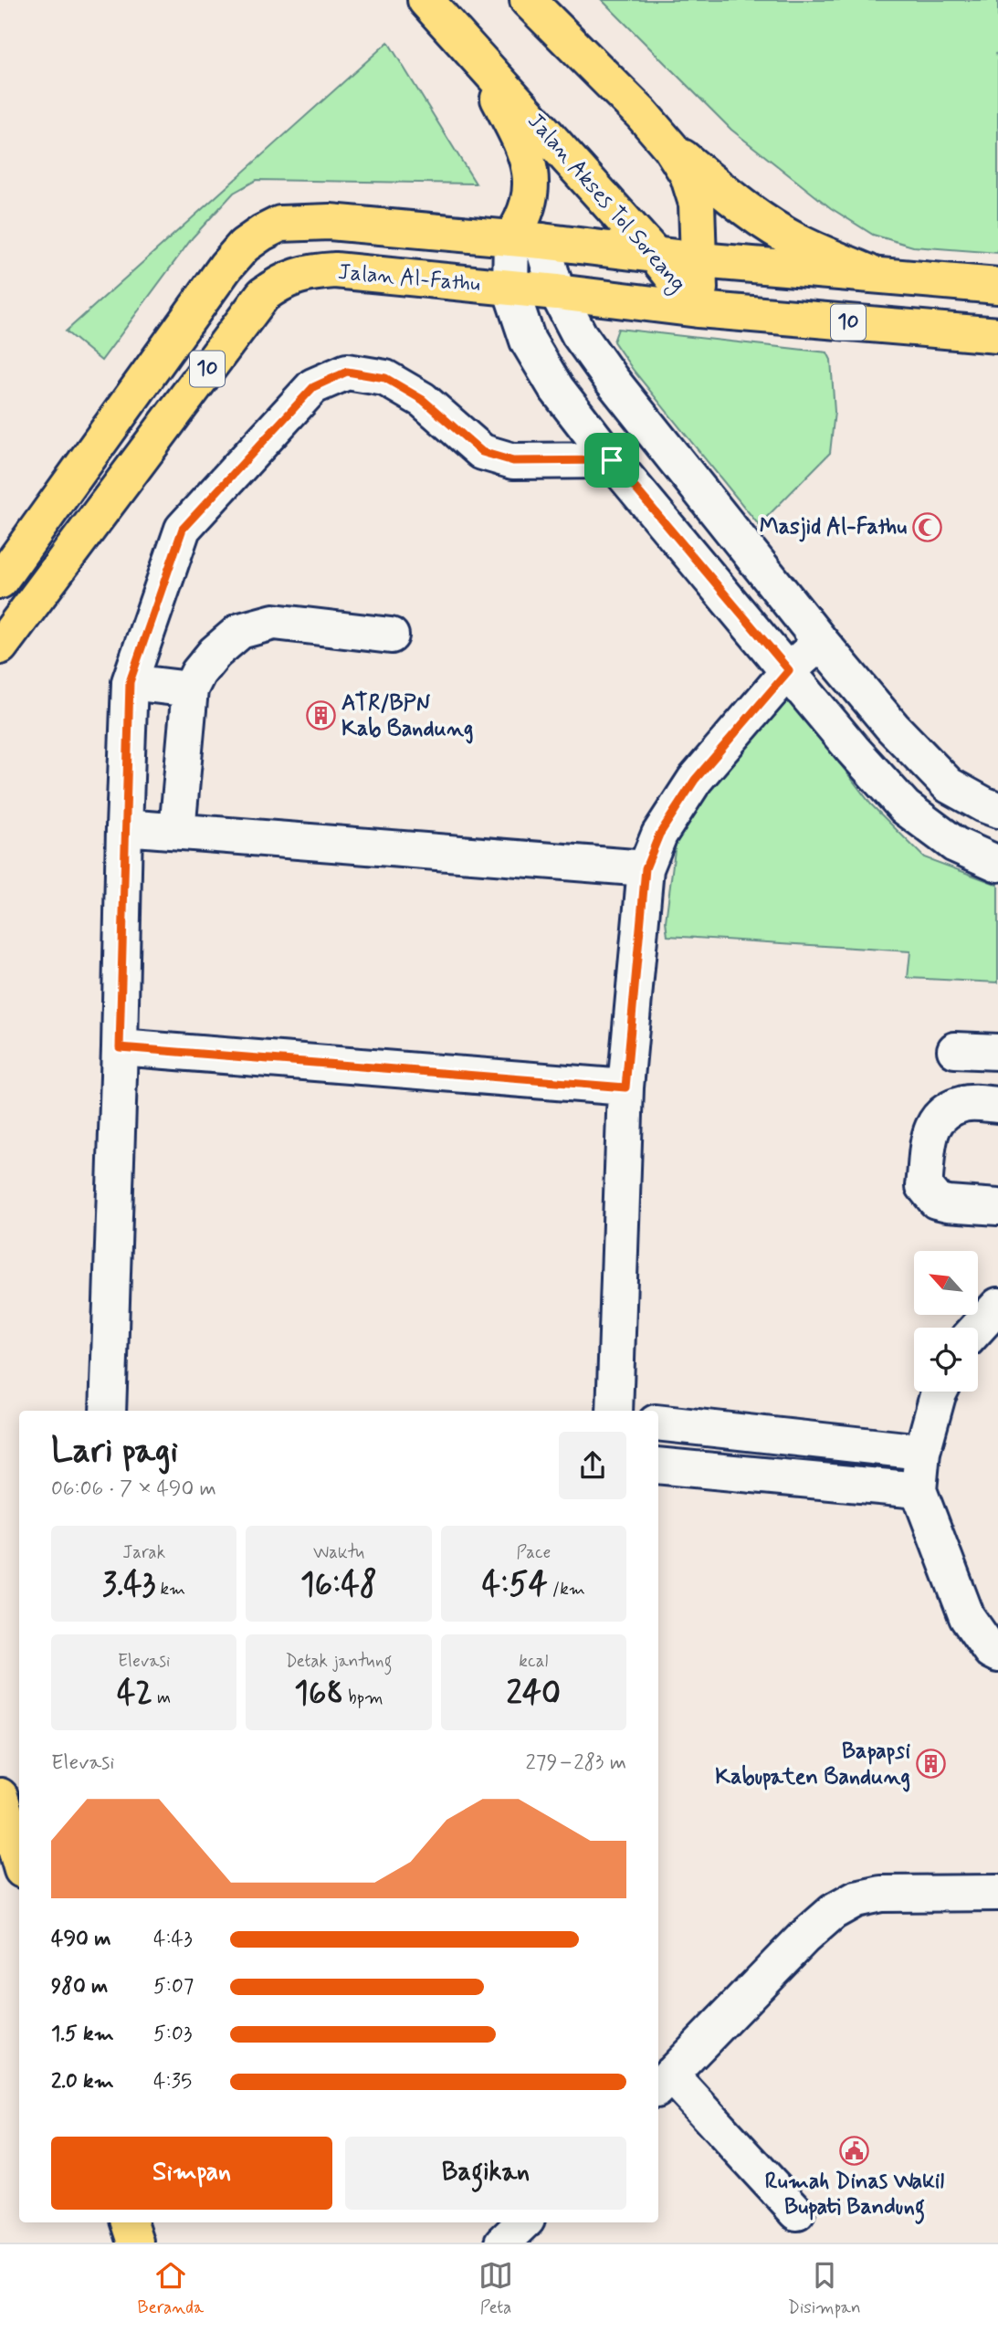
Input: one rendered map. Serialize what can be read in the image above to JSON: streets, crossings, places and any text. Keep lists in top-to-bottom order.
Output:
{
  "streets": {
    "main road": ["Jalan Akses Tol Soreang", "Jalan Al-Fathu", "10"]
  },
  "crossings": [
    ["Jalan Akses Tol Soreang", "Jalan Al-Fathu"],
    ["Jalan Akses Tol Soreang", "10"]
  ],
  "places": {
    "mosque": ["Masjid Al-Fathu"],
    "building": ["ATR/BPN Kab Bandung", "Bapapsi Kabupaten Bandung"],
    "public building": ["Rumah Dinas Wakil Bupati Bandung"]
  },
  "north": "top left",
  "page": {
    "heading": ["Lari pagi", "06:06 · 7 × 490 m"],
    "stats": [
      ["Jarak", "3.43 km"],
      ["Waktu", "16:48"],
      ["Pace", "4:54 /km"],
      ["Elevasi", "42 m"],
      ["Detak jantung", "168 bpm"],
      ["kcal", "240"]
    ],
    "chart": ["Elevasi", "279–283 m"],
    "list": [
      {
        "name": "490 m",
        "note": "4:43"
      },
      {
        "name": "980 m",
        "note": "5:07"
      },
      {
        "name": "1.5 km",
        "note": "5:03"
      },
      {
        "name": "2.0 km",
        "note": "4:35"
      }
    ],
    "buttons": ["Simpan", "Bagikan"],
    "tabs": ["Beranda", "Peta", "Disimpan"]
  }
}
